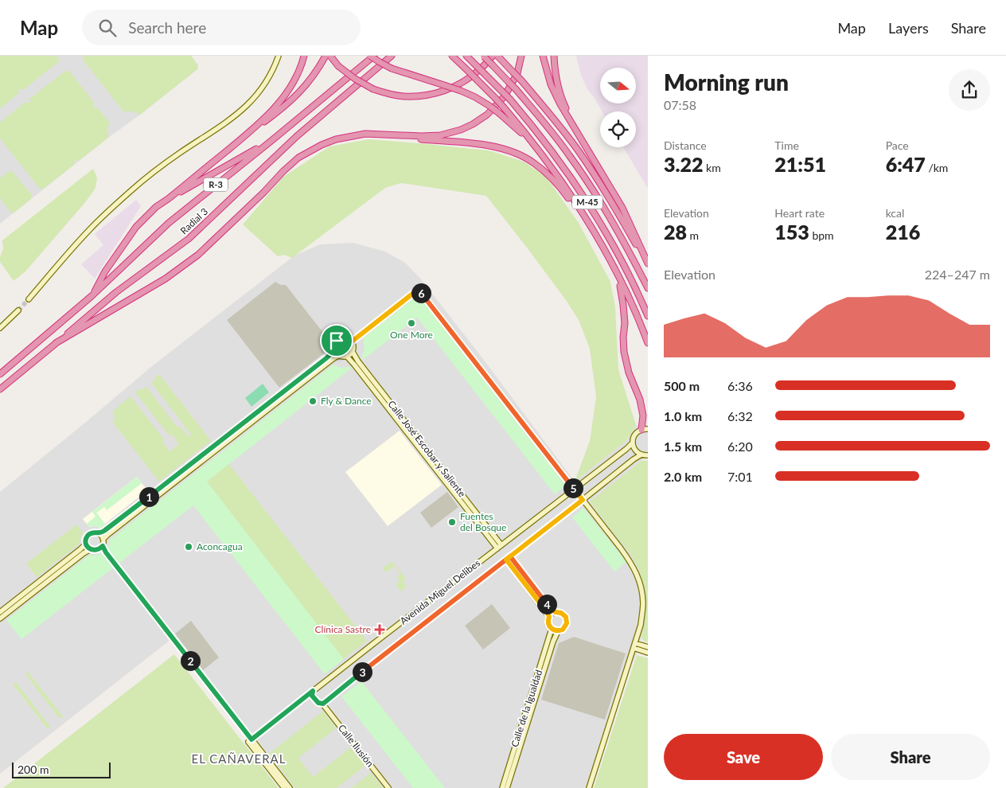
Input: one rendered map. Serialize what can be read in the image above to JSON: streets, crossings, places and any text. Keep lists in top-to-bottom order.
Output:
{
  "streets": {
    "highway": ["R-3", "M-45", "Radial 3"],
    "main road": [
      "Calle José Escobar y Saliente",
      "Avenida Miguel Delibes",
      "Calle de la Igualdad",
      "Calle Ilusión"
    ]
  },
  "crossings": [
    ["Calle José Escobar y Saliente", "Avenida Miguel Delibes"],
    ["Avenida Miguel Delibes", "Calle Ilusión"]
  ],
  "districts": ["EL CAÑAVERAL"],
  "places": {
    "other": [
      "One More",
      "Fly & Dance",
      "Fuentes del Bosque",
      "Aconcagua"
    ],
    "health": ["Clínica Sastre"]
  },
  "scale_bar": "200 m",
  "north": "right",
  "page": {
    "header": "Map",
    "search": "Search here",
    "nav": ["Map", "Layers", "Share"],
    "heading": ["Morning run", "07:58"],
    "stats": [
      ["Distance", "3.22 km"],
      ["Time", "21:51"],
      ["Pace", "6:47 /km"],
      ["Elevation", "28 m"],
      ["Heart rate", "153 bpm"],
      ["kcal", "216"]
    ],
    "chart": ["Elevation", "224–247 m"],
    "pins": [
      "6",
      "5",
      "1",
      "4",
      "2",
      "3"
    ],
    "list": [
      {
        "name": "500 m",
        "note": "6:36"
      },
      {
        "name": "1.0 km",
        "note": "6:32"
      },
      {
        "name": "1.5 km",
        "note": "6:20"
      },
      {
        "name": "2.0 km",
        "note": "7:01"
      }
    ],
    "buttons": ["Save", "Share"],
    "scale": "200 m"
  }
}
